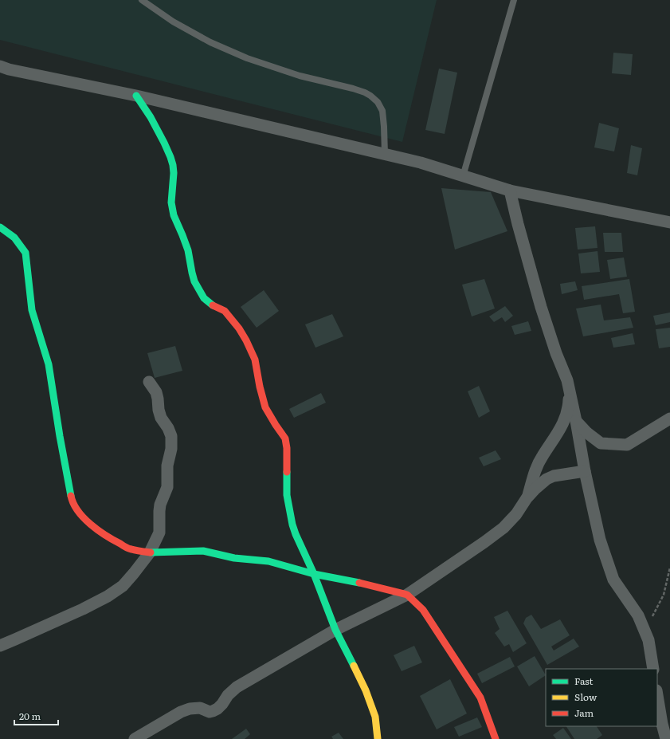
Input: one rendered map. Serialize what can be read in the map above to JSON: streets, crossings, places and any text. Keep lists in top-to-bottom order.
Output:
{
  "legend": ["Fast", "Slow", "Jam"],
  "scale_bar": "20 m"
}
